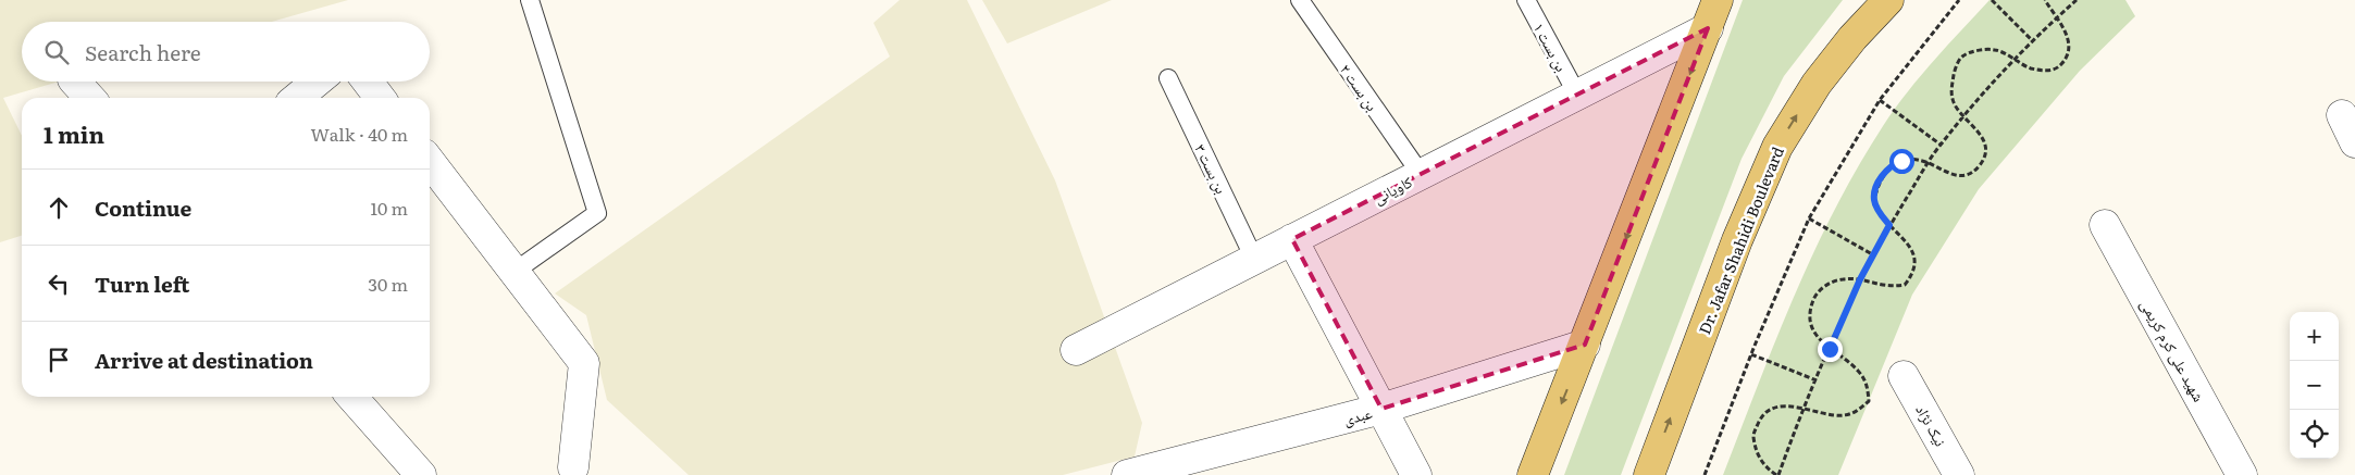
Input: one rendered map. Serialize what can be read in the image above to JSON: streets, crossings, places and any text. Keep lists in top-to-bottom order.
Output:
{
  "streets": {
    "main road": ["Dr. Jafar Shahidi Boulevard"],
    "street": [
      "کاویانی",
      "شهید علی کرم کریمی",
      "عبدی",
      "نیک نژاد"
    ],
    "lane": ["بن بست ۱", "بن بست ۲", "بن بست ۳"]
  },
  "crossings": [
    ["بن بست ۱", "کاویانی"],
    ["بن بست ۲", "کاویانی"],
    ["بن بست ۳", "کاویانی"]
  ],
  "page": {
    "search": "Search here",
    "heading": ["1 min", "Walk · 40 m"],
    "list": [
      ["Continue", "10 m"],
      ["Turn left", "30 m"],
      "Arrive at destination"
    ],
    "map_buttons": ["+", "−"]
  }
}
